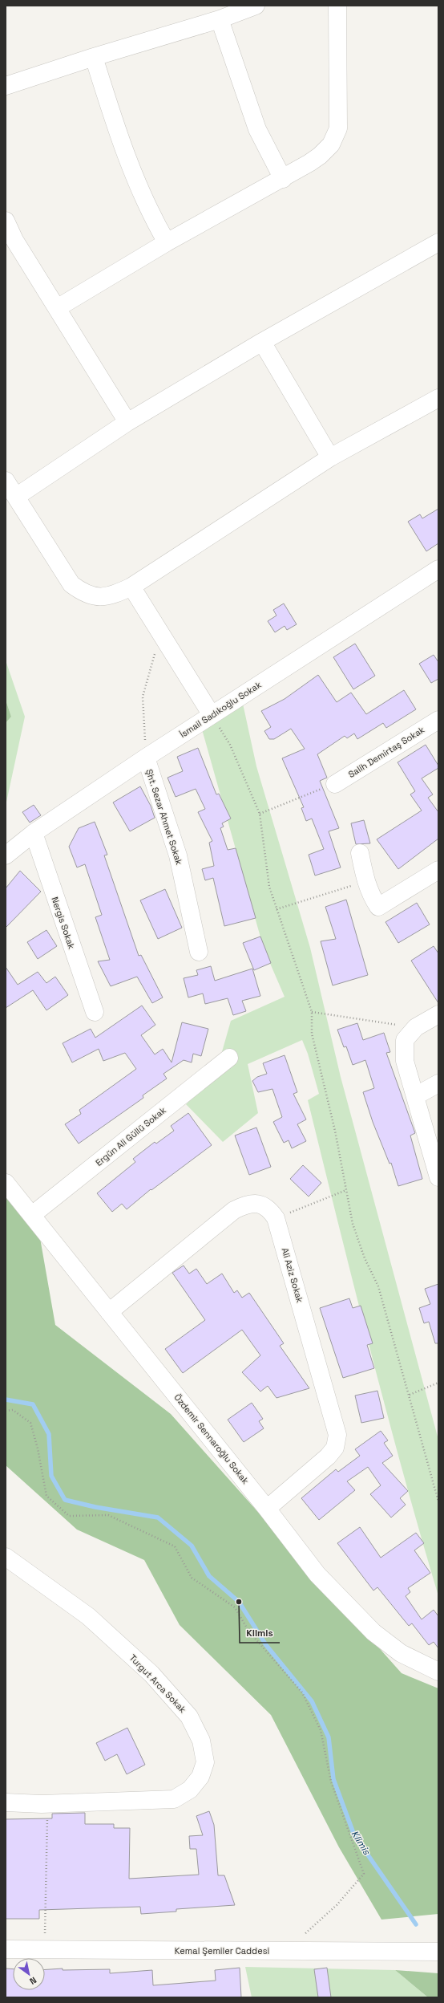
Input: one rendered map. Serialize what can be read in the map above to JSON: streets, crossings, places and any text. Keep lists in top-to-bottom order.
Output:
{
  "streets": {
    "street": [
      "İsmail Sadıkoğlu Sokak",
      "Salih Demirtaş Sokak",
      "Şht. Sezar Ahmet Sokak",
      "Nergis Sokak",
      "Ergün Ali Güllü Sokak",
      "Ali Aziz Sokak",
      "Özdemir Sennaroğlu Sokak",
      "Turgut Arca Sokak",
      "Kemal Şemiler Caddesi"
    ]
  },
  "crossings": [
    ["İsmail Sadıkoğlu Sokak", "Şht. Sezar Ahmet Sokak"],
    ["İsmail Sadıkoğlu Sokak", "Nergis Sokak"],
    ["Ergün Ali Güllü Sokak", "Özdemir Sennaroğlu Sokak"],
    ["Ali Aziz Sokak", "Özdemir Sennaroğlu Sokak"]
  ],
  "water": ["Klimis"],
  "places": ["Klimis"],
  "north": "bottom right"
}
